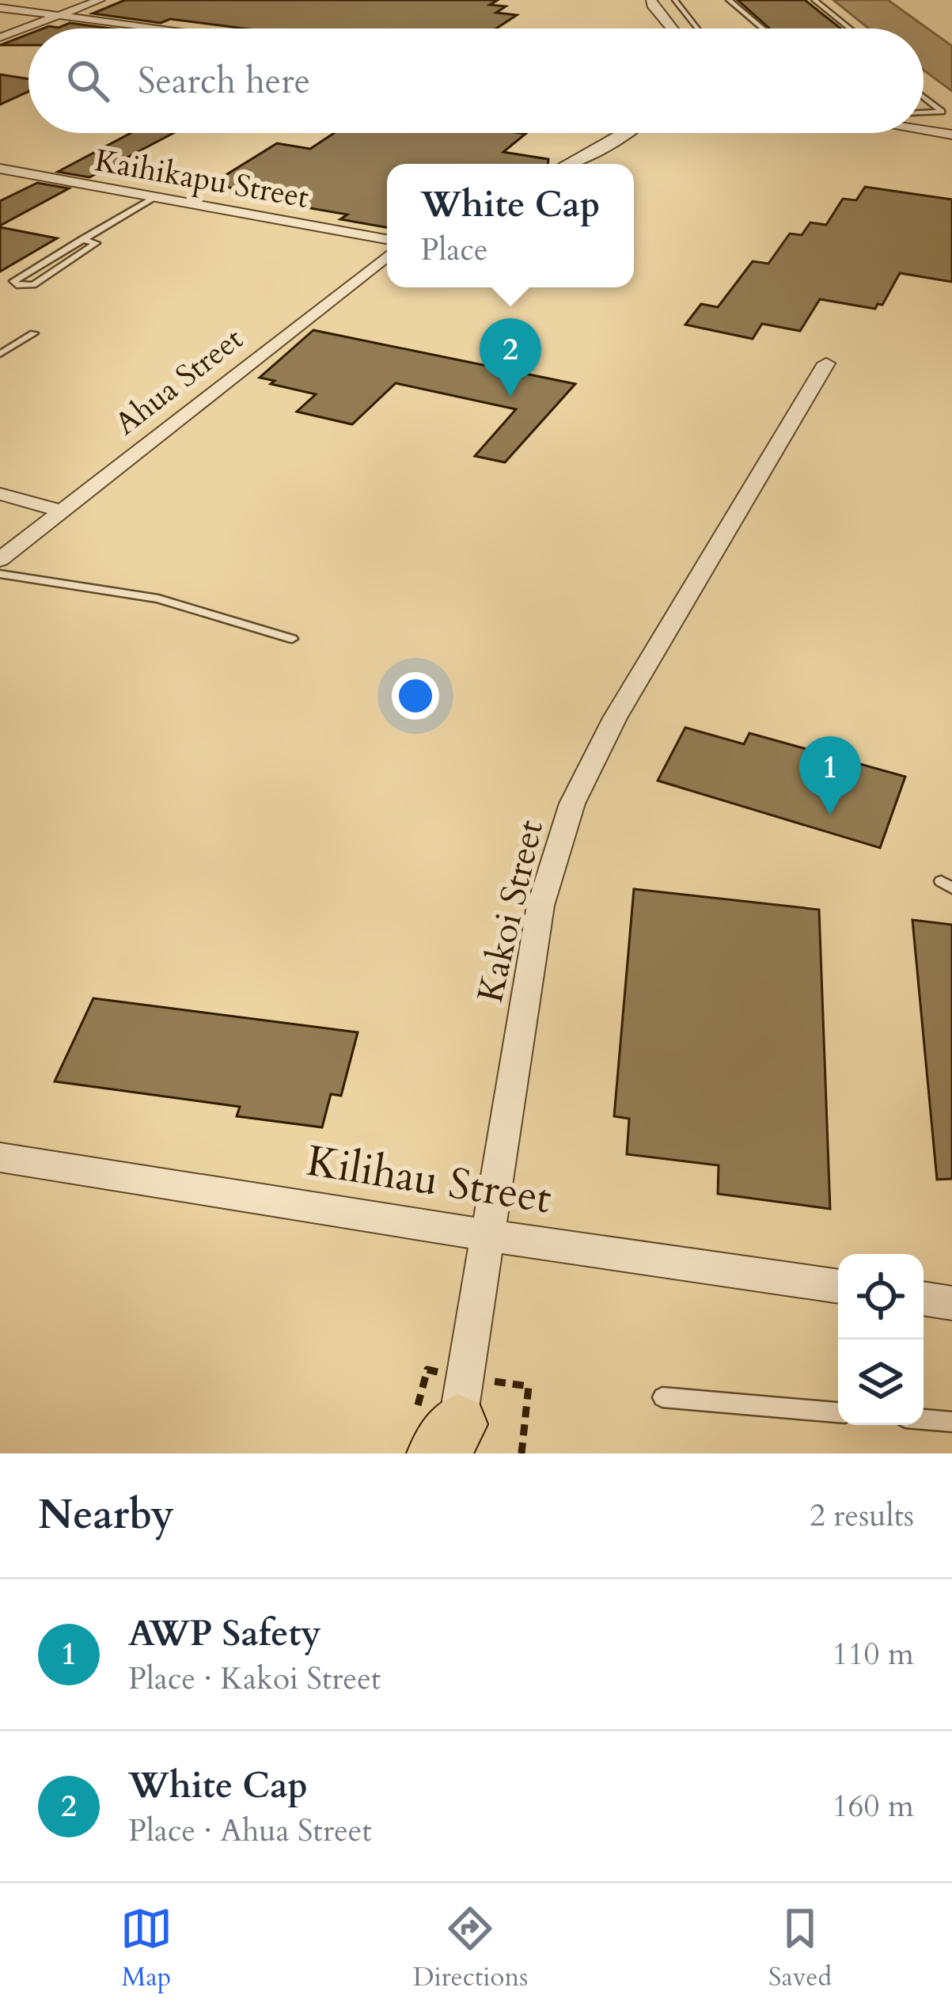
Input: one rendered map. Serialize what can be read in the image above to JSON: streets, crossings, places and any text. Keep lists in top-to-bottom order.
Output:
{
  "streets": {
    "street": [
      "Kaihikapu Street",
      "Ahua Street",
      "Kakoi Street",
      "Kilihau Street"
    ]
  },
  "crossings": [
    ["Kakoi Street", "Kilihau Street"]
  ],
  "page": {
    "search": "Search here",
    "popup": ["White Cap", "Place"],
    "pins": ["2", "1"],
    "heading": ["Nearby", "2 results"],
    "list": [
      {
        "mark": "1",
        "name": "AWP Safety",
        "note": "Place · Kakoi Street",
        "value": "110 m"
      },
      {
        "mark": "2",
        "name": "White Cap",
        "note": "Place · Ahua Street",
        "value": "160 m"
      }
    ],
    "nav": ["Map", "Directions", "Saved"]
  }
}
